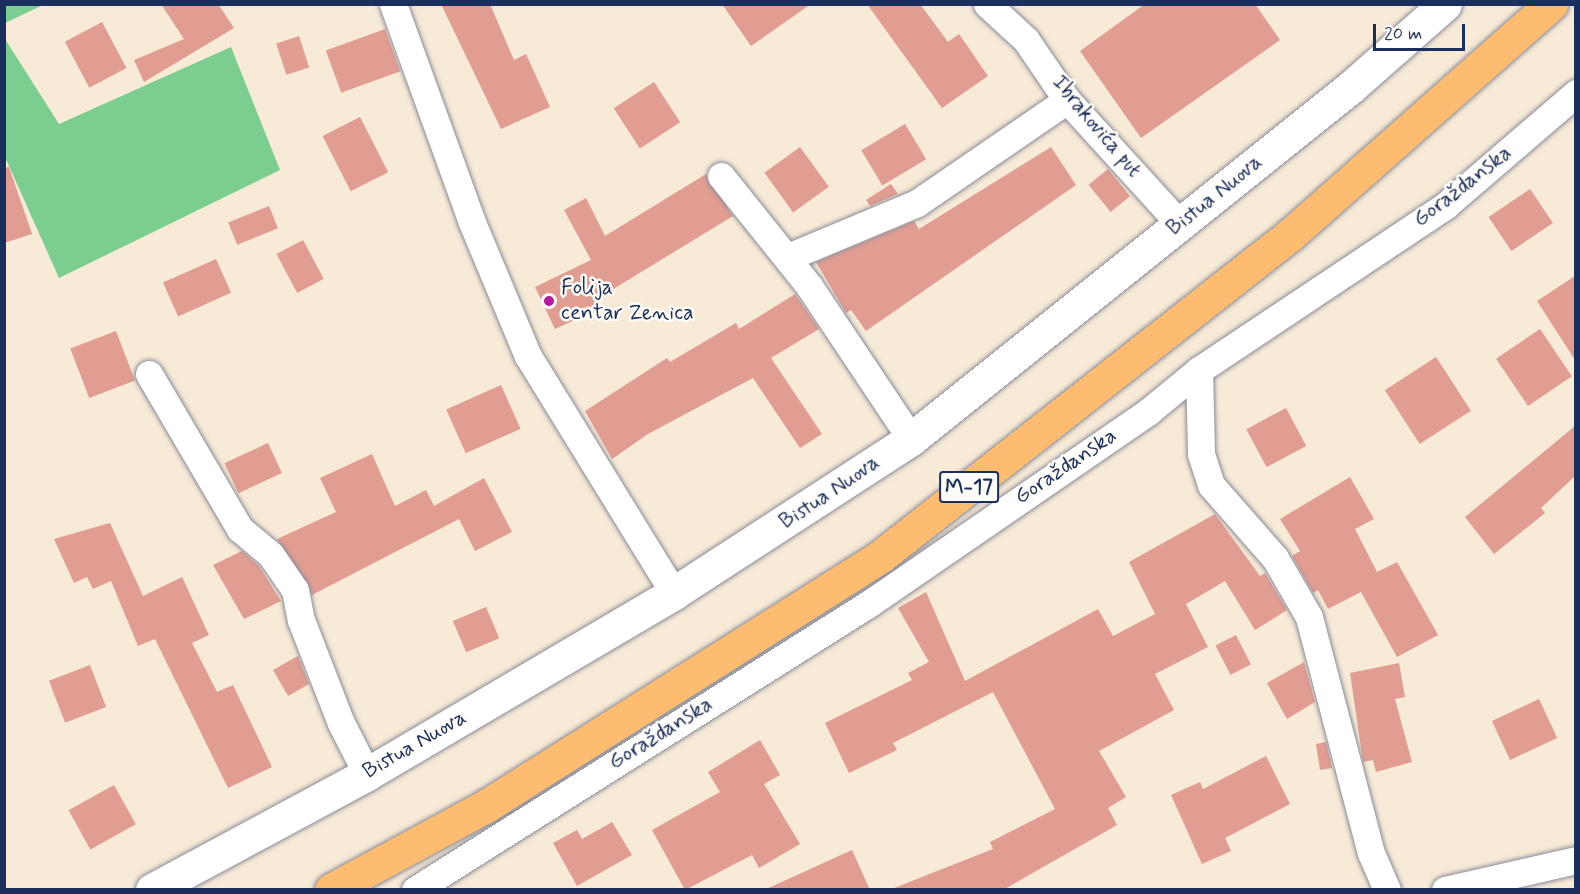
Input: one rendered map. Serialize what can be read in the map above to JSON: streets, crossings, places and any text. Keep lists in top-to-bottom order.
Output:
{
  "streets": {
    "highway": ["M-17"],
    "street": ["Ibrakovića put", "Goraždanska", "Bistua Nuova"]
  },
  "crossings": [
    ["Ibrakovića put", "Bistua Nuova"]
  ],
  "places": ["Folija centar Zenica"],
  "scale_bar": "20 m"
}
